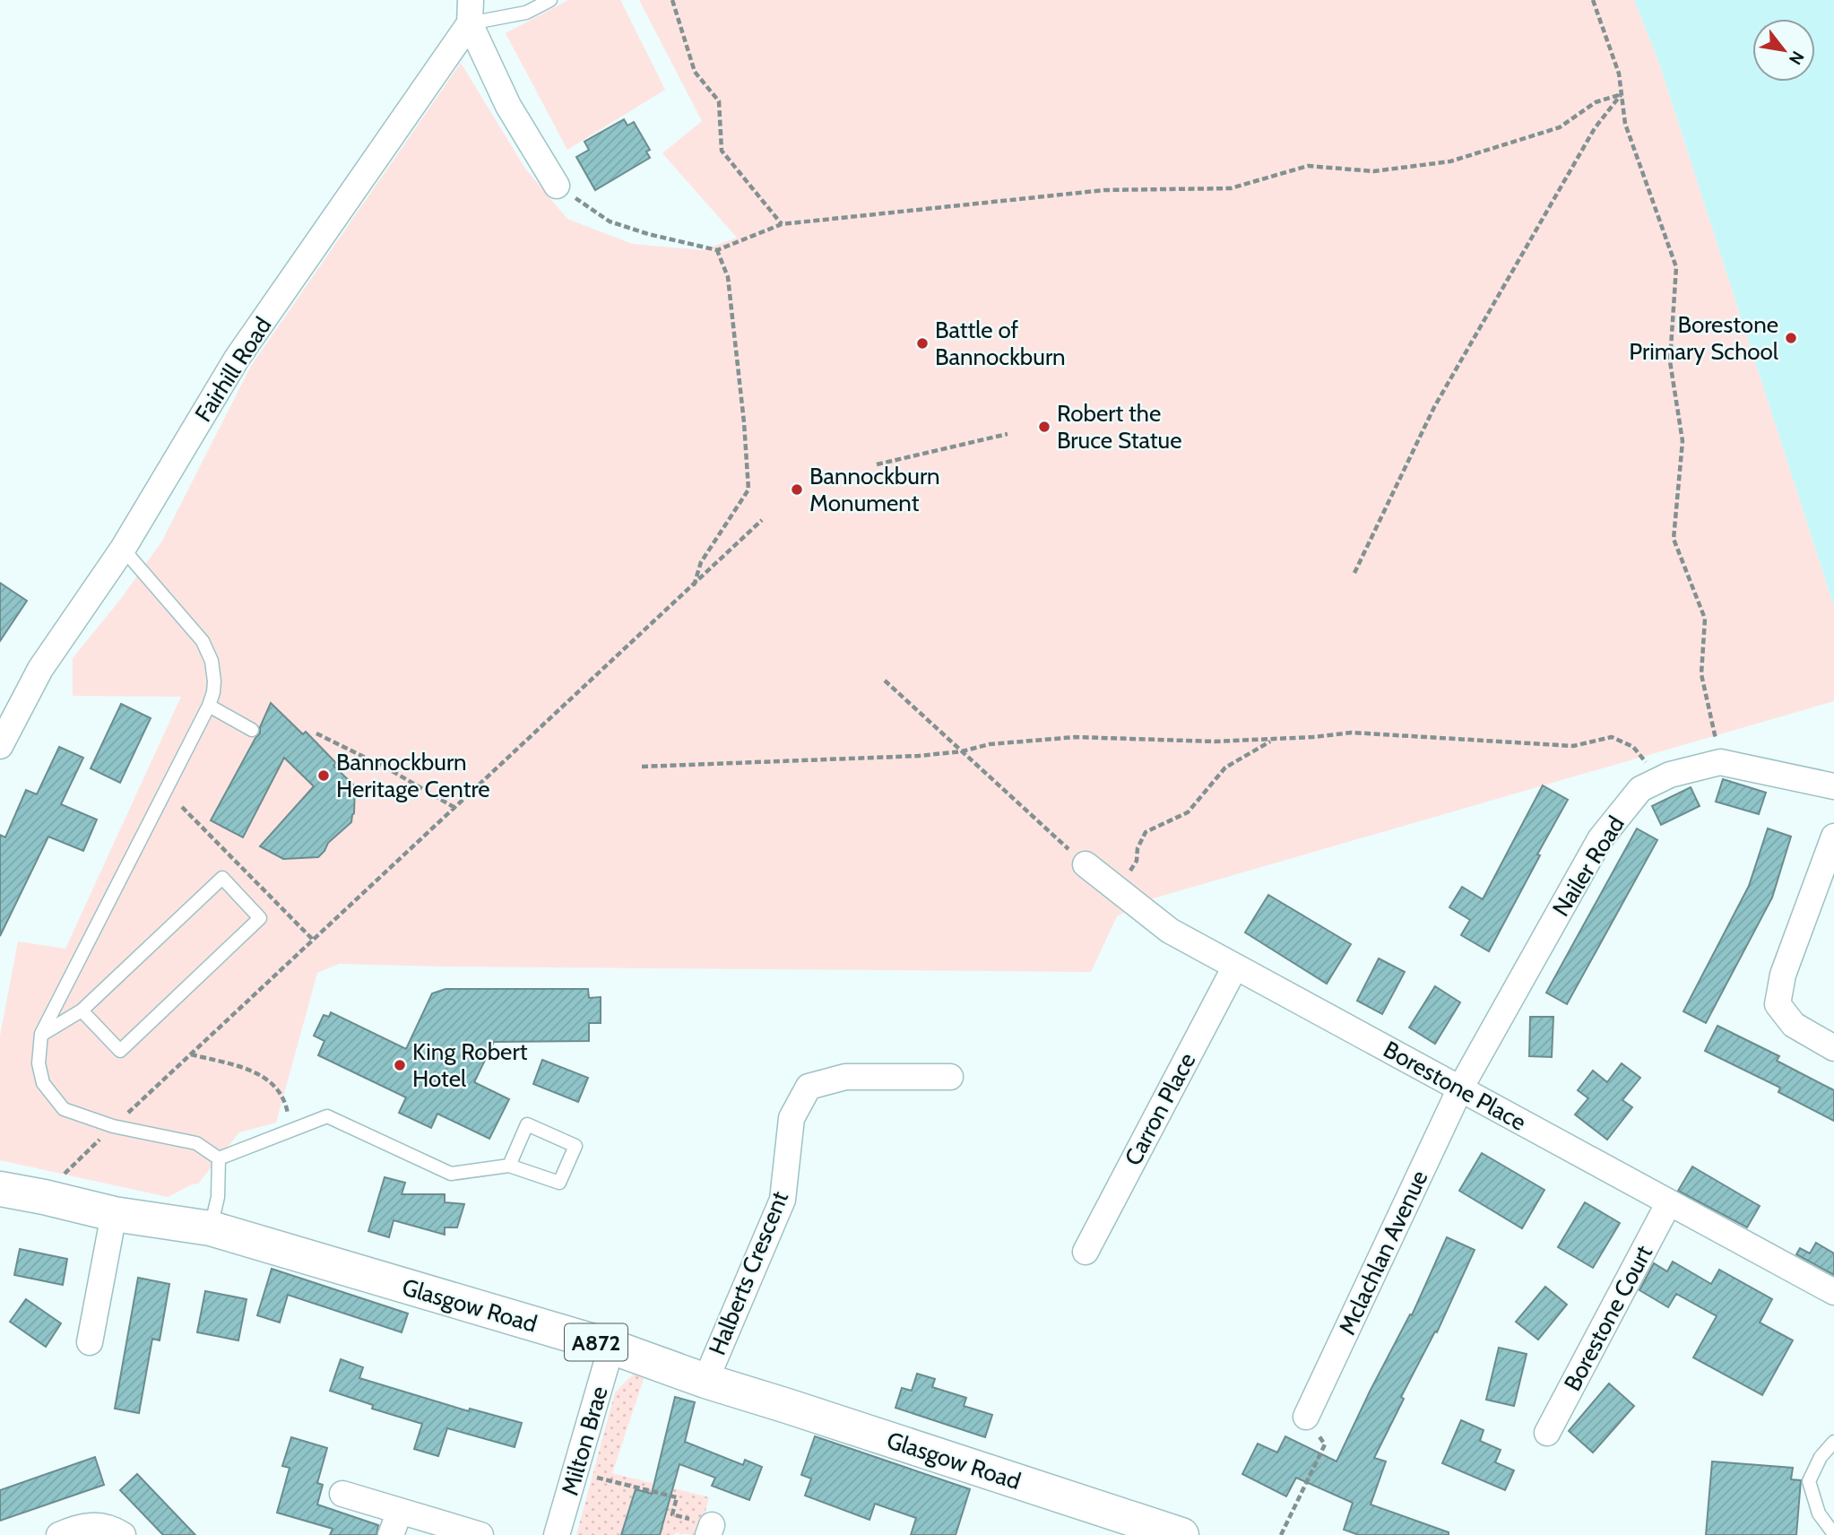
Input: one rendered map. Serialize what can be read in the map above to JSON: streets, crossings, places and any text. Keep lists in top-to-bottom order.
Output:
{
  "streets": {
    "main road": ["Glasgow Road", "A872"],
    "street": [
      "Fairhill Road",
      "Nailer Road",
      "Borestone Place",
      "Carron Place",
      "Mclachlan Avenue",
      "Halberts Crescent",
      "Borestone Court",
      "Milton Brae"
    ]
  },
  "crossings": [
    ["Nailer Road", "Borestone Place"],
    ["Nailer Road", "Mclachlan Avenue"],
    ["Borestone Place", "Carron Place"],
    ["Borestone Place", "Mclachlan Avenue"],
    ["Borestone Place", "Borestone Court"],
    ["Halberts Crescent", "Glasgow Road"],
    ["Glasgow Road", "Milton Brae"]
  ],
  "places": [
    "Borestone Primary School",
    "Battle of Bannockburn",
    "Robert the Bruce Statue",
    "Bannockburn Monument",
    "Bannockburn Heritage Centre",
    "King Robert Hotel"
  ],
  "north": "bottom right"
}
